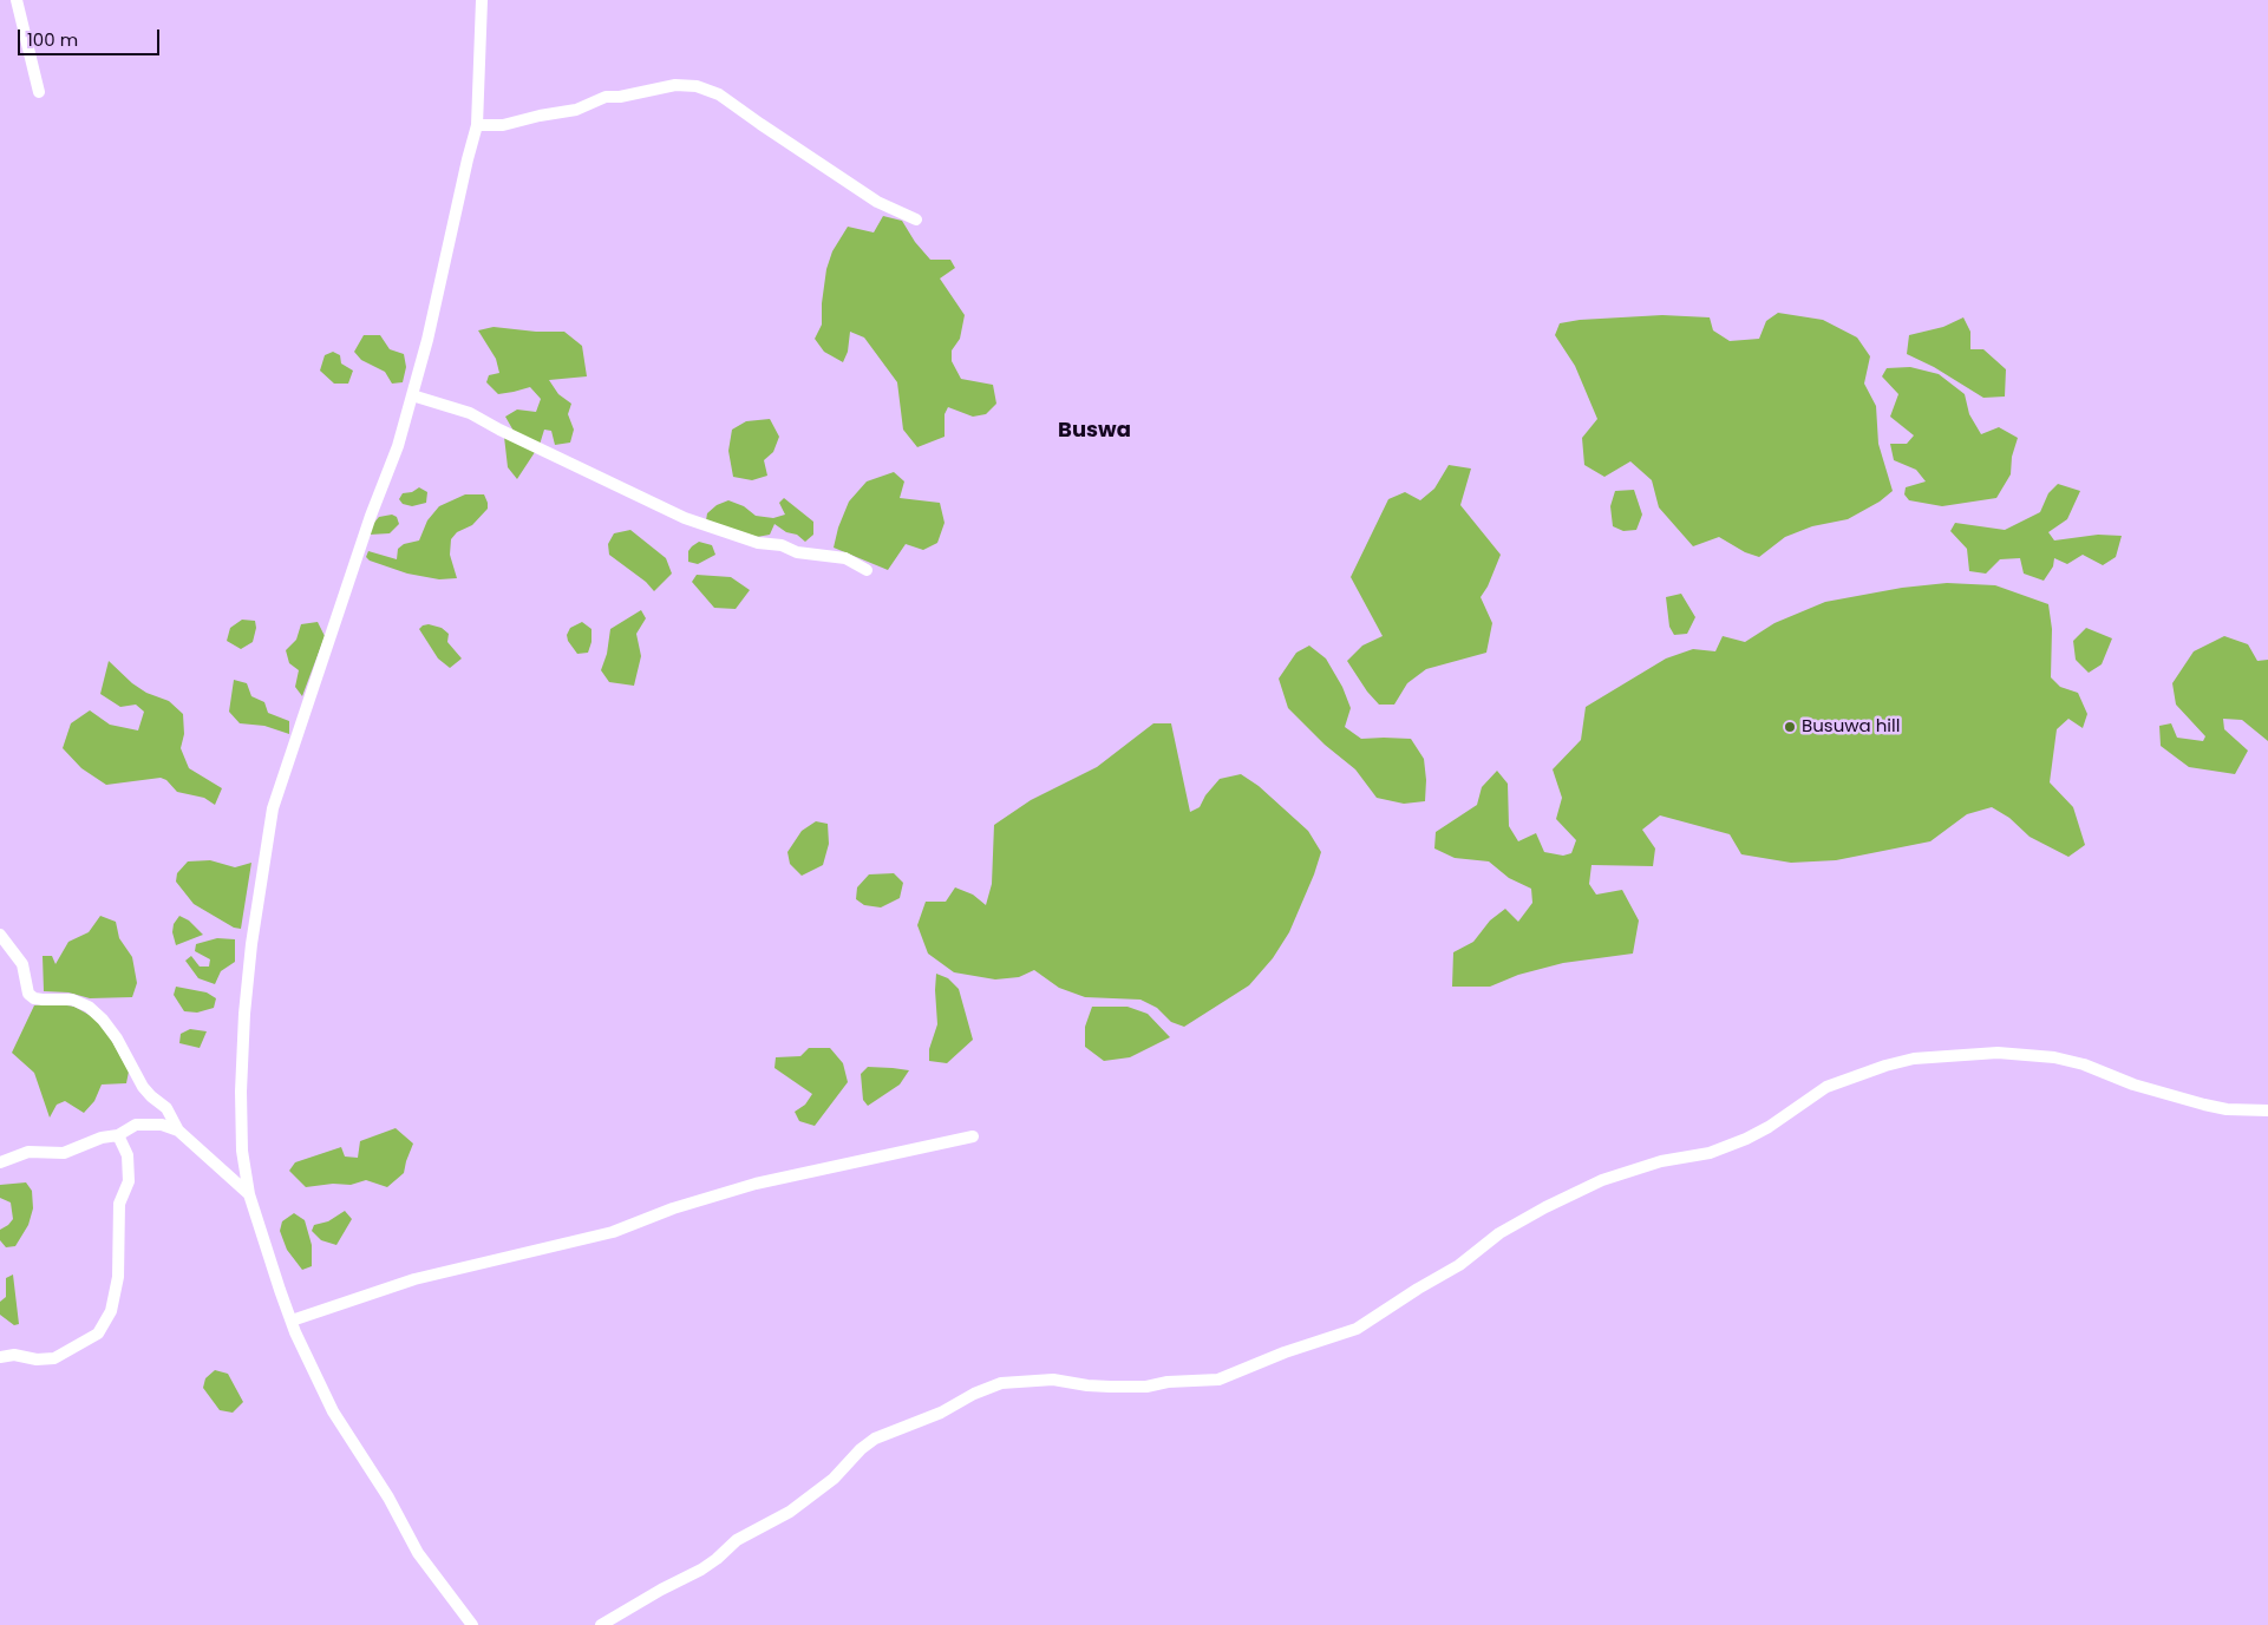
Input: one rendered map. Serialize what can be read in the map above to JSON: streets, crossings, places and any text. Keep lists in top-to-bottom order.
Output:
{
  "districts": ["Buswa"],
  "places": ["Busuwa hill"],
  "scale_bar": "100 m"
}
